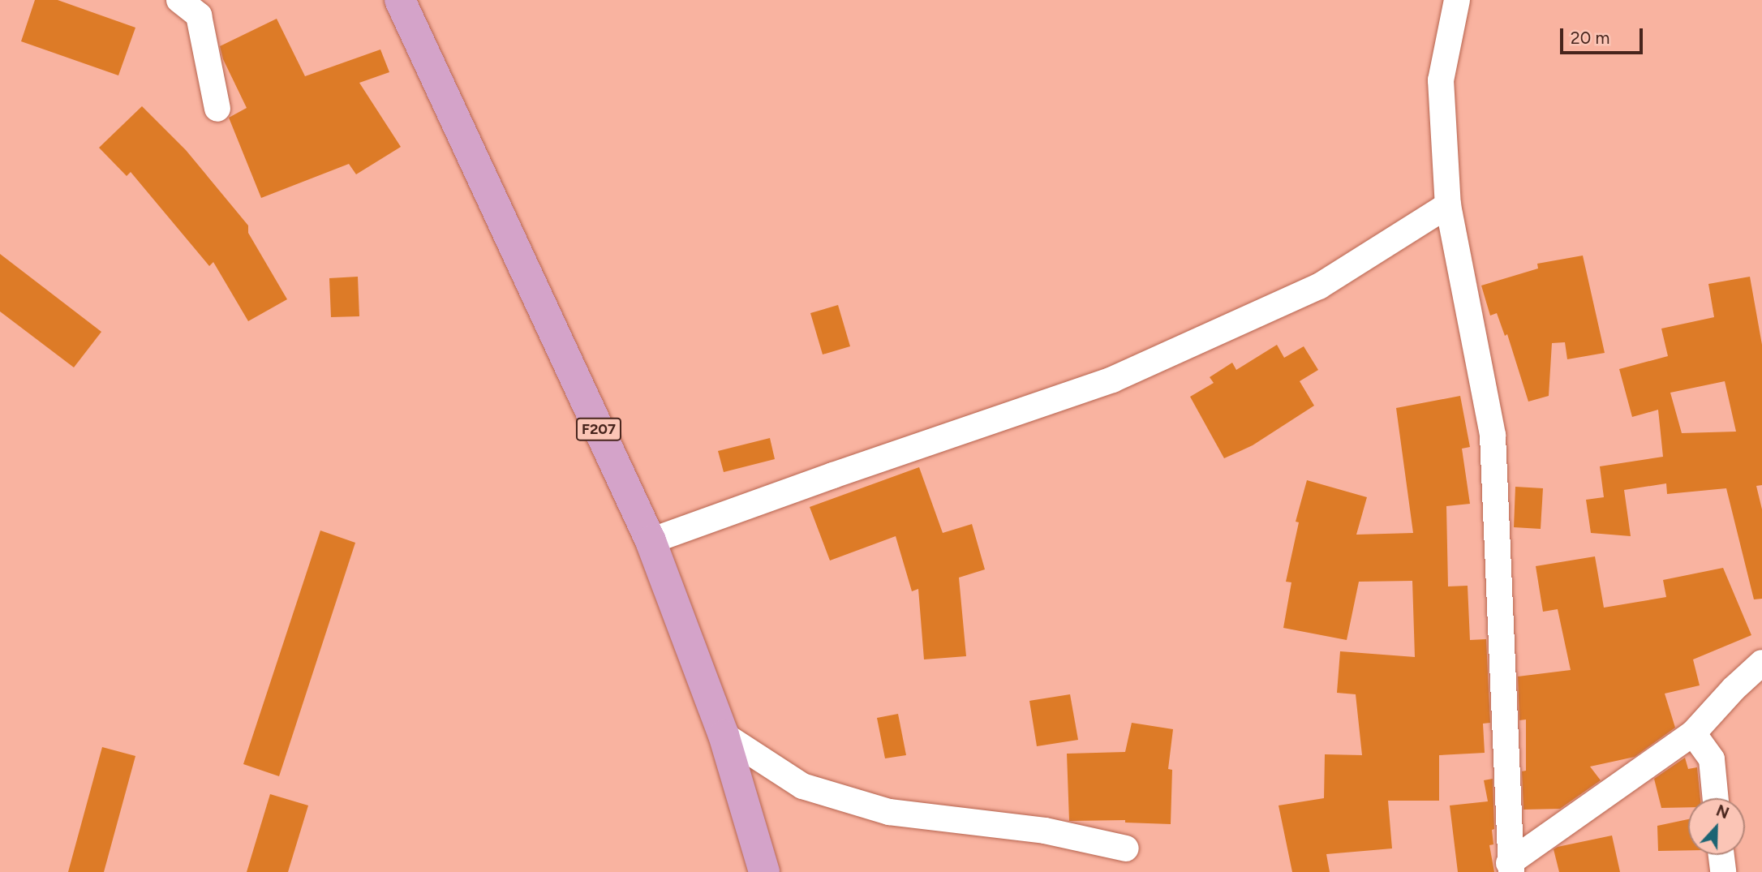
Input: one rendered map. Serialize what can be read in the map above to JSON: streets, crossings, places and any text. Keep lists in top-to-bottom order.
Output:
{
  "streets": {
    "main road": ["F207"]
  },
  "scale_bar": "20 m",
  "north": "top"
}
